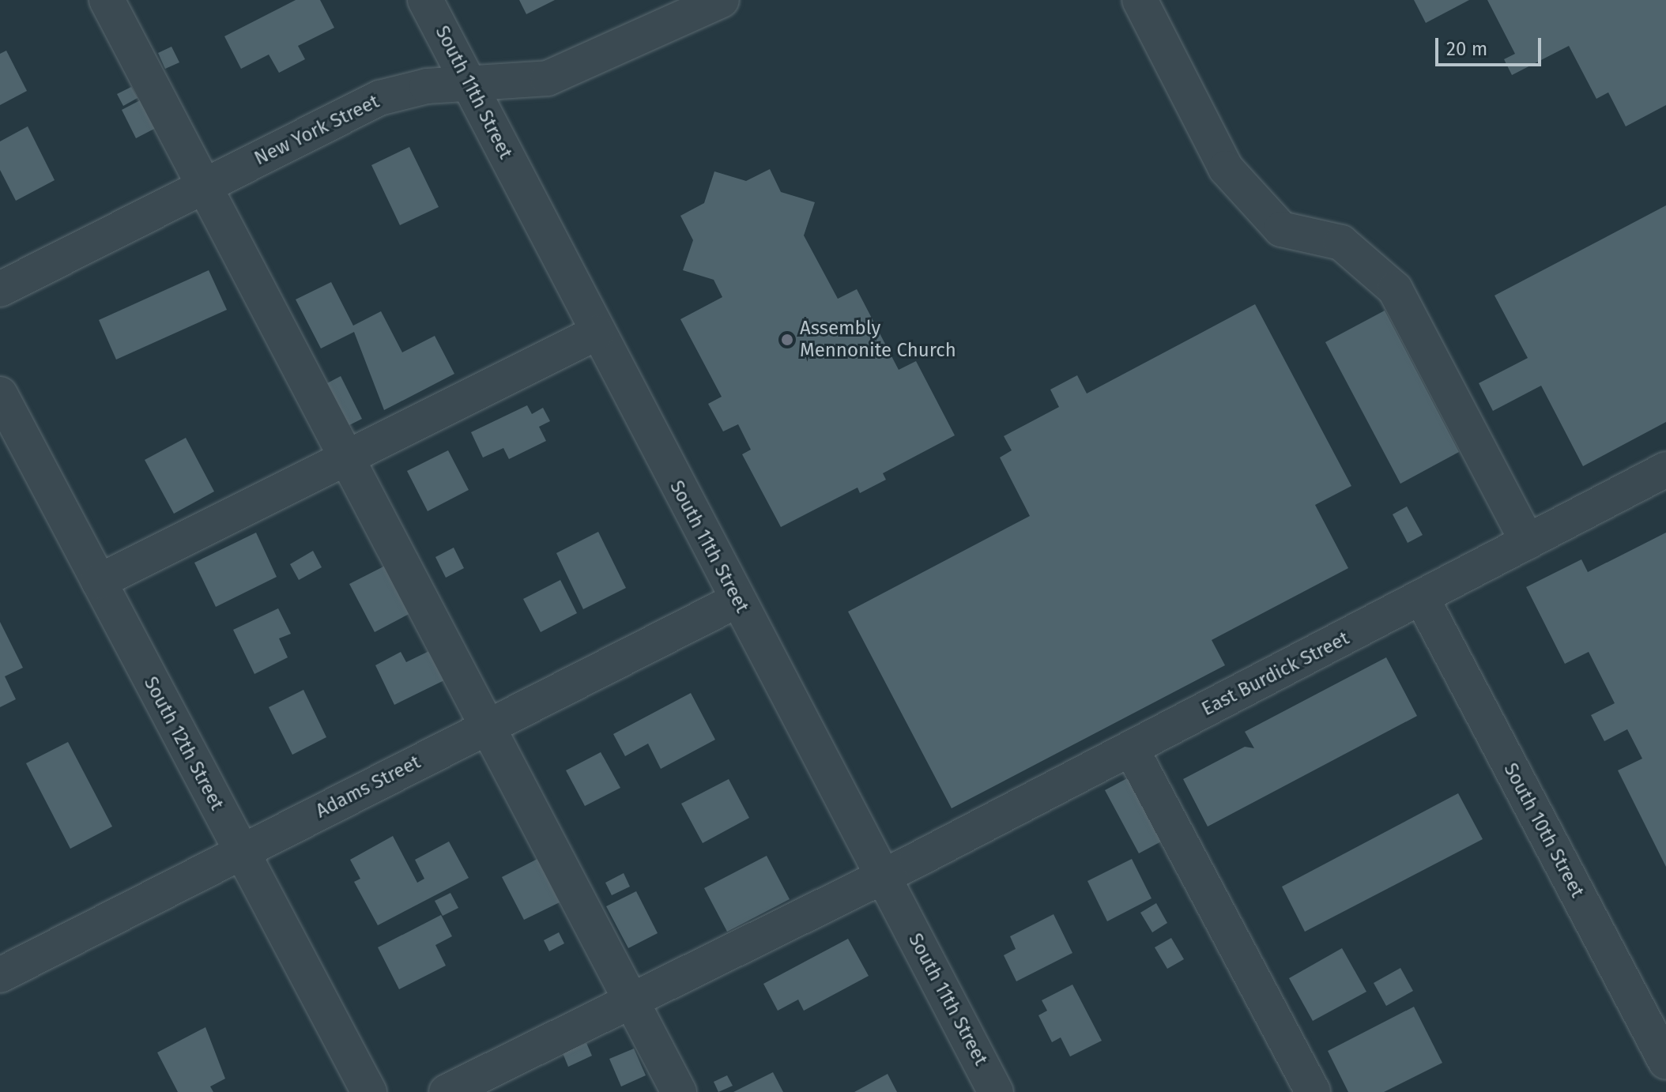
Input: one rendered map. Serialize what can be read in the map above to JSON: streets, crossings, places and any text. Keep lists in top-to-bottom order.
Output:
{
  "streets": {
    "street": [
      "South 11th Street",
      "New York Street",
      "East Burdick Street",
      "South 12th Street",
      "Adams Street",
      "South 10th Street"
    ]
  },
  "crossings": [
    ["South 11th Street", "New York Street"],
    ["South 11th Street", "East Burdick Street"],
    ["South 11th Street", "Adams Street"],
    ["East Burdick Street", "South 10th Street"],
    ["South 12th Street", "Adams Street"]
  ],
  "places": ["Assembly Mennonite Church"],
  "scale_bar": "20 m"
}
